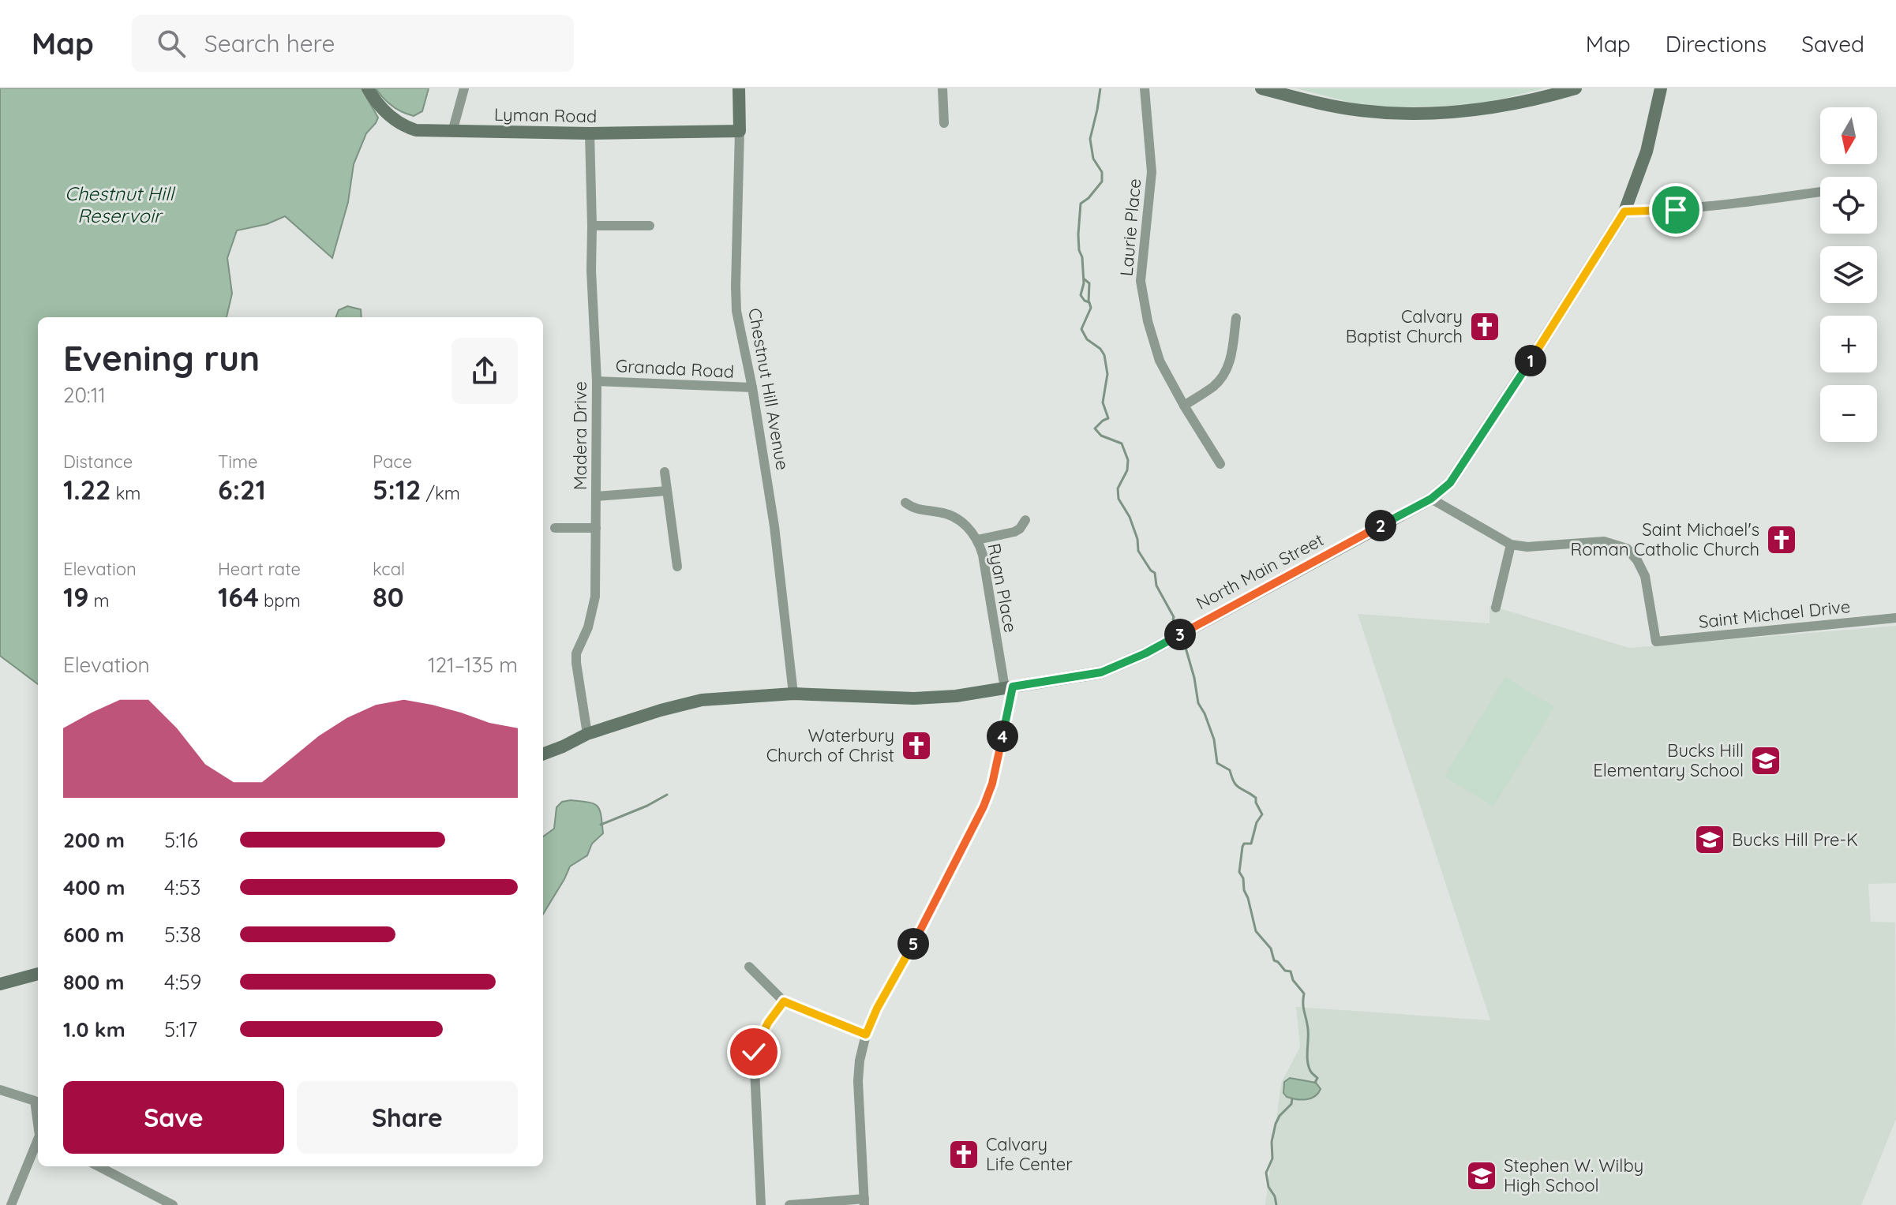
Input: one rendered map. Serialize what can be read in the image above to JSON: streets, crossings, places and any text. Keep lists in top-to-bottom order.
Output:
{
  "streets": {
    "main road": ["Lyman Road", "Chestnut Hill Avenue", "North Main Street"],
    "street": [
      "Laurie Place",
      "Granada Road",
      "Madera Drive",
      "Ryan Place",
      "Saint Michael Drive"
    ]
  },
  "crossings": [
    ["Lyman Road", "Chestnut Hill Avenue"],
    ["Lyman Road", "Madera Drive"],
    ["Granada Road", "Chestnut Hill Avenue"],
    ["Granada Road", "Madera Drive"],
    ["Chestnut Hill Avenue", "North Main Street"],
    ["Madera Drive", "North Main Street"],
    ["North Main Street", "Ryan Place"]
  ],
  "water": ["Chestnut Hill Reservoir"],
  "places": {
    "church": [
      "Calvary Baptist Church",
      "Saint Michael's Roman Catholic Church",
      "Waterbury Church of Christ",
      "Calvary Life Center"
    ],
    "school or university": ["Bucks Hill Elementary School", "Bucks Hill Pre-K", "Stephen W. Wilby High School"]
  },
  "north": "bottom",
  "page": {
    "header": "Map",
    "search": "Search here",
    "nav": ["Map", "Directions", "Saved"],
    "map_buttons": ["+", "−"],
    "heading": ["Evening run", "20:11"],
    "pins": [
      "1",
      "2",
      "3",
      "4",
      "5"
    ],
    "stats": [
      ["Distance", "1.22 km"],
      ["Time", "6:21"],
      ["Pace", "5:12 /km"],
      ["Elevation", "19 m"],
      ["Heart rate", "164 bpm"],
      ["kcal", "80"]
    ],
    "chart": ["Elevation", "121–135 m"],
    "list": [
      {
        "name": "200 m",
        "note": "5:16"
      },
      {
        "name": "400 m",
        "note": "4:53"
      },
      {
        "name": "600 m",
        "note": "5:38"
      },
      {
        "name": "800 m",
        "note": "4:59"
      },
      {
        "name": "1.0 km",
        "note": "5:17"
      }
    ],
    "buttons": ["Save", "Share"]
  }
}
